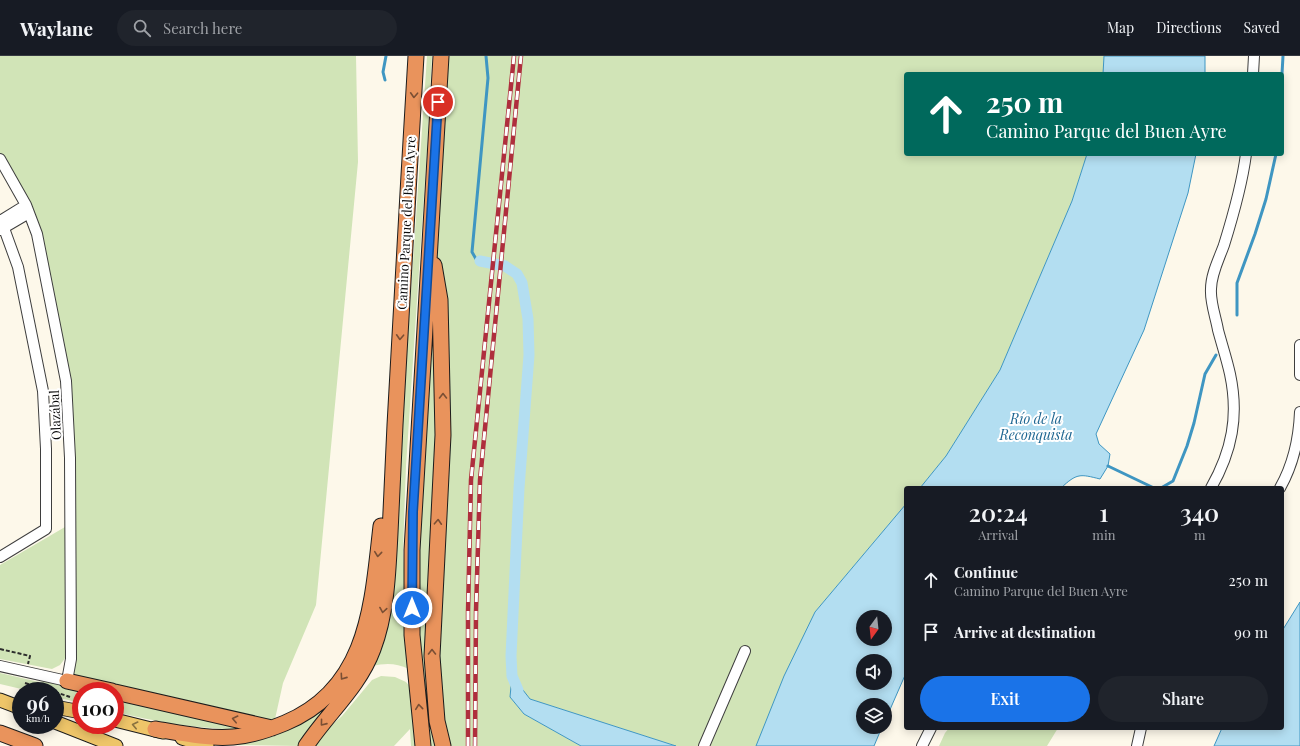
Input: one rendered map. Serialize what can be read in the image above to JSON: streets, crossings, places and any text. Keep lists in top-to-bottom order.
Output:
{
  "streets": {
    "highway": ["Camino Parque del Buen Ayre"],
    "street": ["Olazábal"]
  },
  "water": ["Río de la Reconquista"],
  "north": "bottom",
  "page": {
    "header": "Waylane",
    "search": "Search here",
    "nav": ["Map", "Directions", "Saved"],
    "turn": ["250 m", "Camino Parque del Buen Ayre"],
    "eta": [
      "20:24",
      "Arrival",
      "1",
      "min",
      "340",
      "m"
    ],
    "list": [
      {
        "name": "Continue",
        "note": "Camino Parque del Buen Ayre",
        "value": "250 m"
      },
      {
        "name": "Arrive at destination",
        "value": "90 m"
      }
    ],
    "buttons": ["Exit", "Share"],
    "speed": "96 km/h",
    "limit": "100"
  }
}
